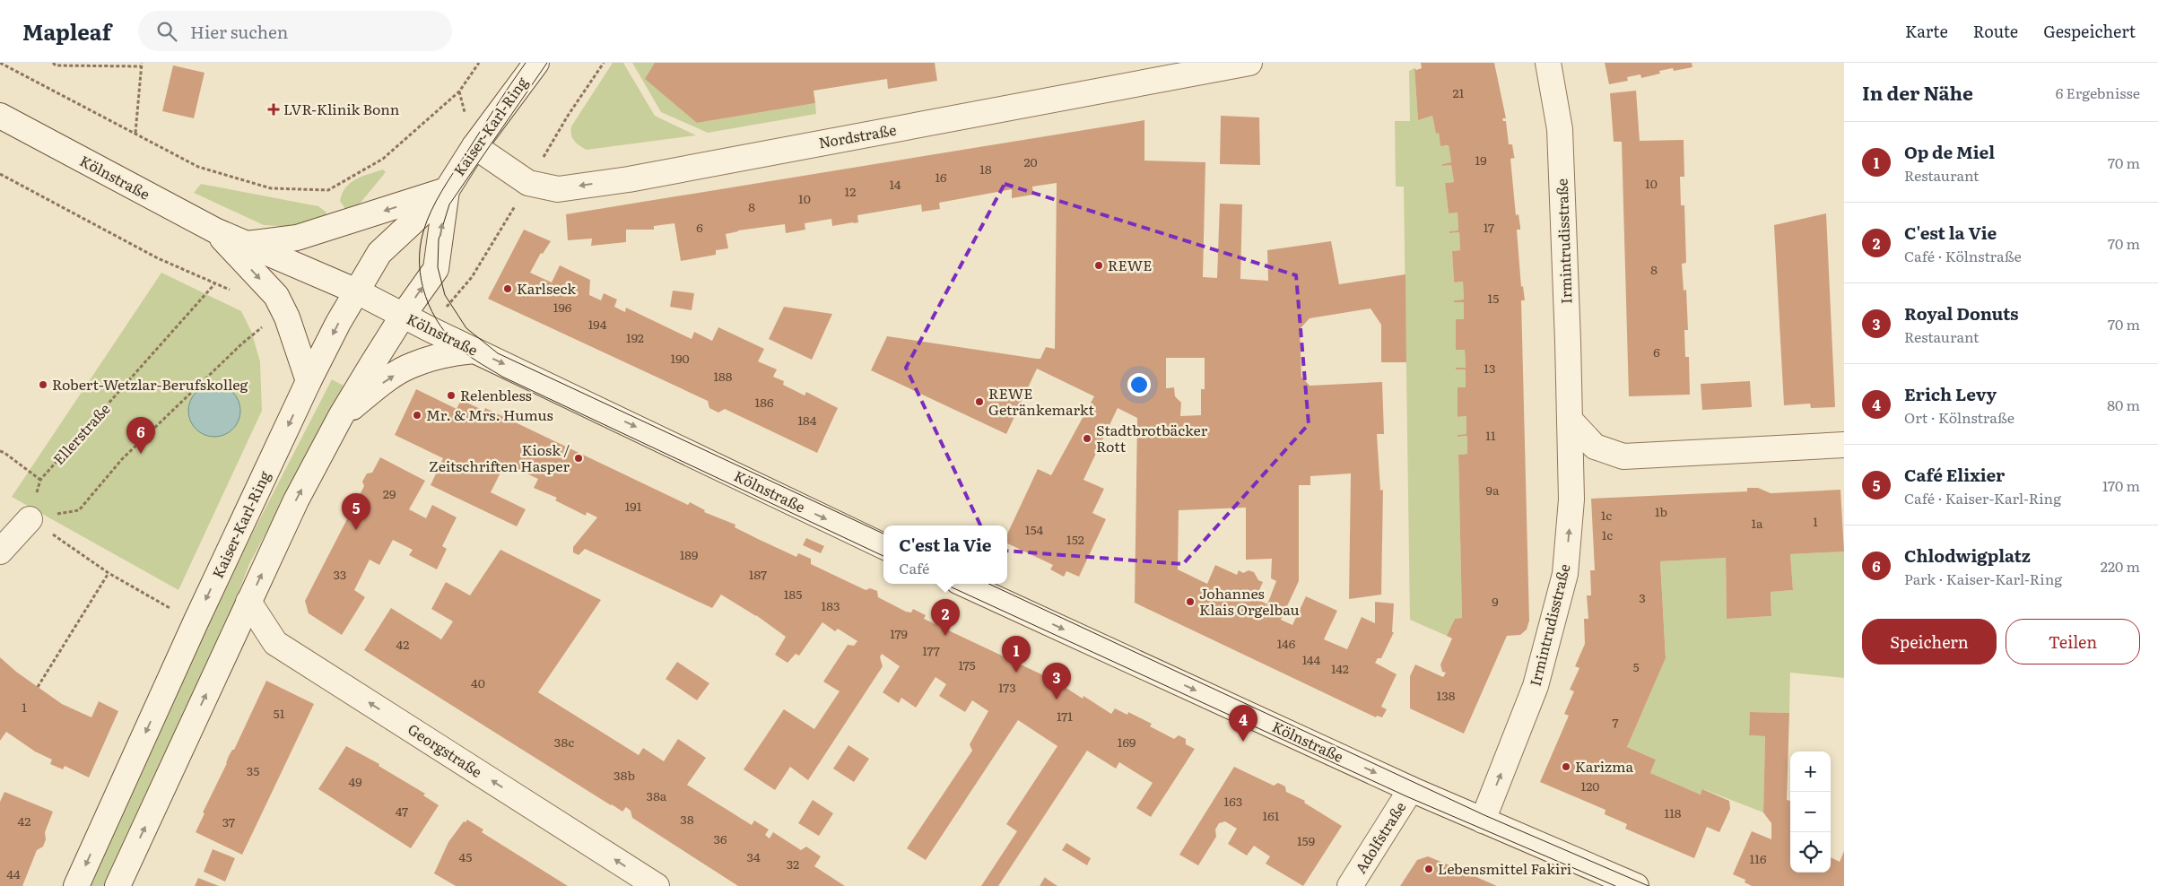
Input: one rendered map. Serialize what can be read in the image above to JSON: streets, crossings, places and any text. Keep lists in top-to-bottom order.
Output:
{
  "streets": {
    "street": [
      "Kaiser-Karl-Ring",
      "Nordstraße",
      "Kölnstraße",
      "Irmintrudisstraße",
      "Georgstraße",
      "Adolfstraße"
    ],
    "path": ["Ellerstraße"]
  },
  "crossings": [
    ["Kaiser-Karl-Ring", "Nordstraße"],
    ["Kaiser-Karl-Ring", "Kölnstraße"],
    ["Kaiser-Karl-Ring", "Georgstraße"],
    ["Kölnstraße", "Irmintrudisstraße"],
    ["Kölnstraße", "Adolfstraße"]
  ],
  "one_way": [
    "Nordstraße",
    "Kölnstraße",
    "Irmintrudisstraße",
    "Georgstraße"
  ],
  "places": {
    "health": ["LVR-Klinik Bonn"],
    "other": [
      "REWE",
      "Karlseck",
      "Robert-Wetzlar-Berufskolleg",
      "Relenbless",
      "REWE Getränkemarkt",
      "Mr. & Mrs. Humus",
      "Stadtbrotbäcker Rott",
      "Kiosk / Zeitschriften Hasper",
      "Johannes Klais Orgelbau",
      "Karizma",
      "Lebensmittel Fakiri"
    ]
  },
  "house_numbers": [
    "21",
    "19",
    "20",
    "18",
    "16",
    "10",
    "14",
    "12",
    "10",
    "8",
    "6",
    "17",
    "8",
    "15",
    "196",
    "194",
    "192",
    "6",
    "190",
    "13",
    "188",
    "186",
    "184",
    "11",
    "9a",
    "29",
    "191",
    "1b",
    "1c",
    "1",
    "1a",
    "154",
    "1c",
    "152",
    "189",
    "33",
    "187",
    "185",
    "3",
    "9",
    "183",
    "179",
    "146",
    "42",
    "177",
    "144",
    "175",
    "5",
    "142",
    "40",
    "173",
    "138",
    "1",
    "51",
    "171",
    "7",
    "38c",
    "169",
    "35",
    "38b",
    "49",
    "120",
    "38a",
    "163",
    "47",
    "118",
    "161",
    "38",
    "42",
    "37",
    "36",
    "159",
    "45",
    "34",
    "116",
    "32",
    "44"
  ],
  "page": {
    "header": "Mapleaf",
    "search": "Hier suchen",
    "nav": ["Karte", "Route", "Gespeichert"],
    "heading": ["In der Nähe", "6 Ergebnisse"],
    "list": [
      {
        "mark": "1",
        "name": "Op de Miel",
        "note": "Restaurant",
        "value": "70 m"
      },
      {
        "mark": "2",
        "name": "C'est la Vie",
        "note": "Café · Kölnstraße",
        "value": "70 m"
      },
      {
        "mark": "3",
        "name": "Royal Donuts",
        "note": "Restaurant",
        "value": "70 m"
      },
      {
        "mark": "4",
        "name": "Erich Levy",
        "note": "Ort · Kölnstraße",
        "value": "80 m"
      },
      {
        "mark": "5",
        "name": "Café Elixier",
        "note": "Café · Kaiser-Karl-Ring",
        "value": "170 m"
      },
      {
        "mark": "6",
        "name": "Chlodwigplatz",
        "note": "Park · Kaiser-Karl-Ring",
        "value": "220 m"
      }
    ],
    "pins": [
      "6",
      "5",
      "2",
      "1",
      "3",
      "4"
    ],
    "popup": ["C'est la Vie", "Café"],
    "buttons": ["Speichern", "Teilen"],
    "map_buttons": ["+", "−"]
  }
}
